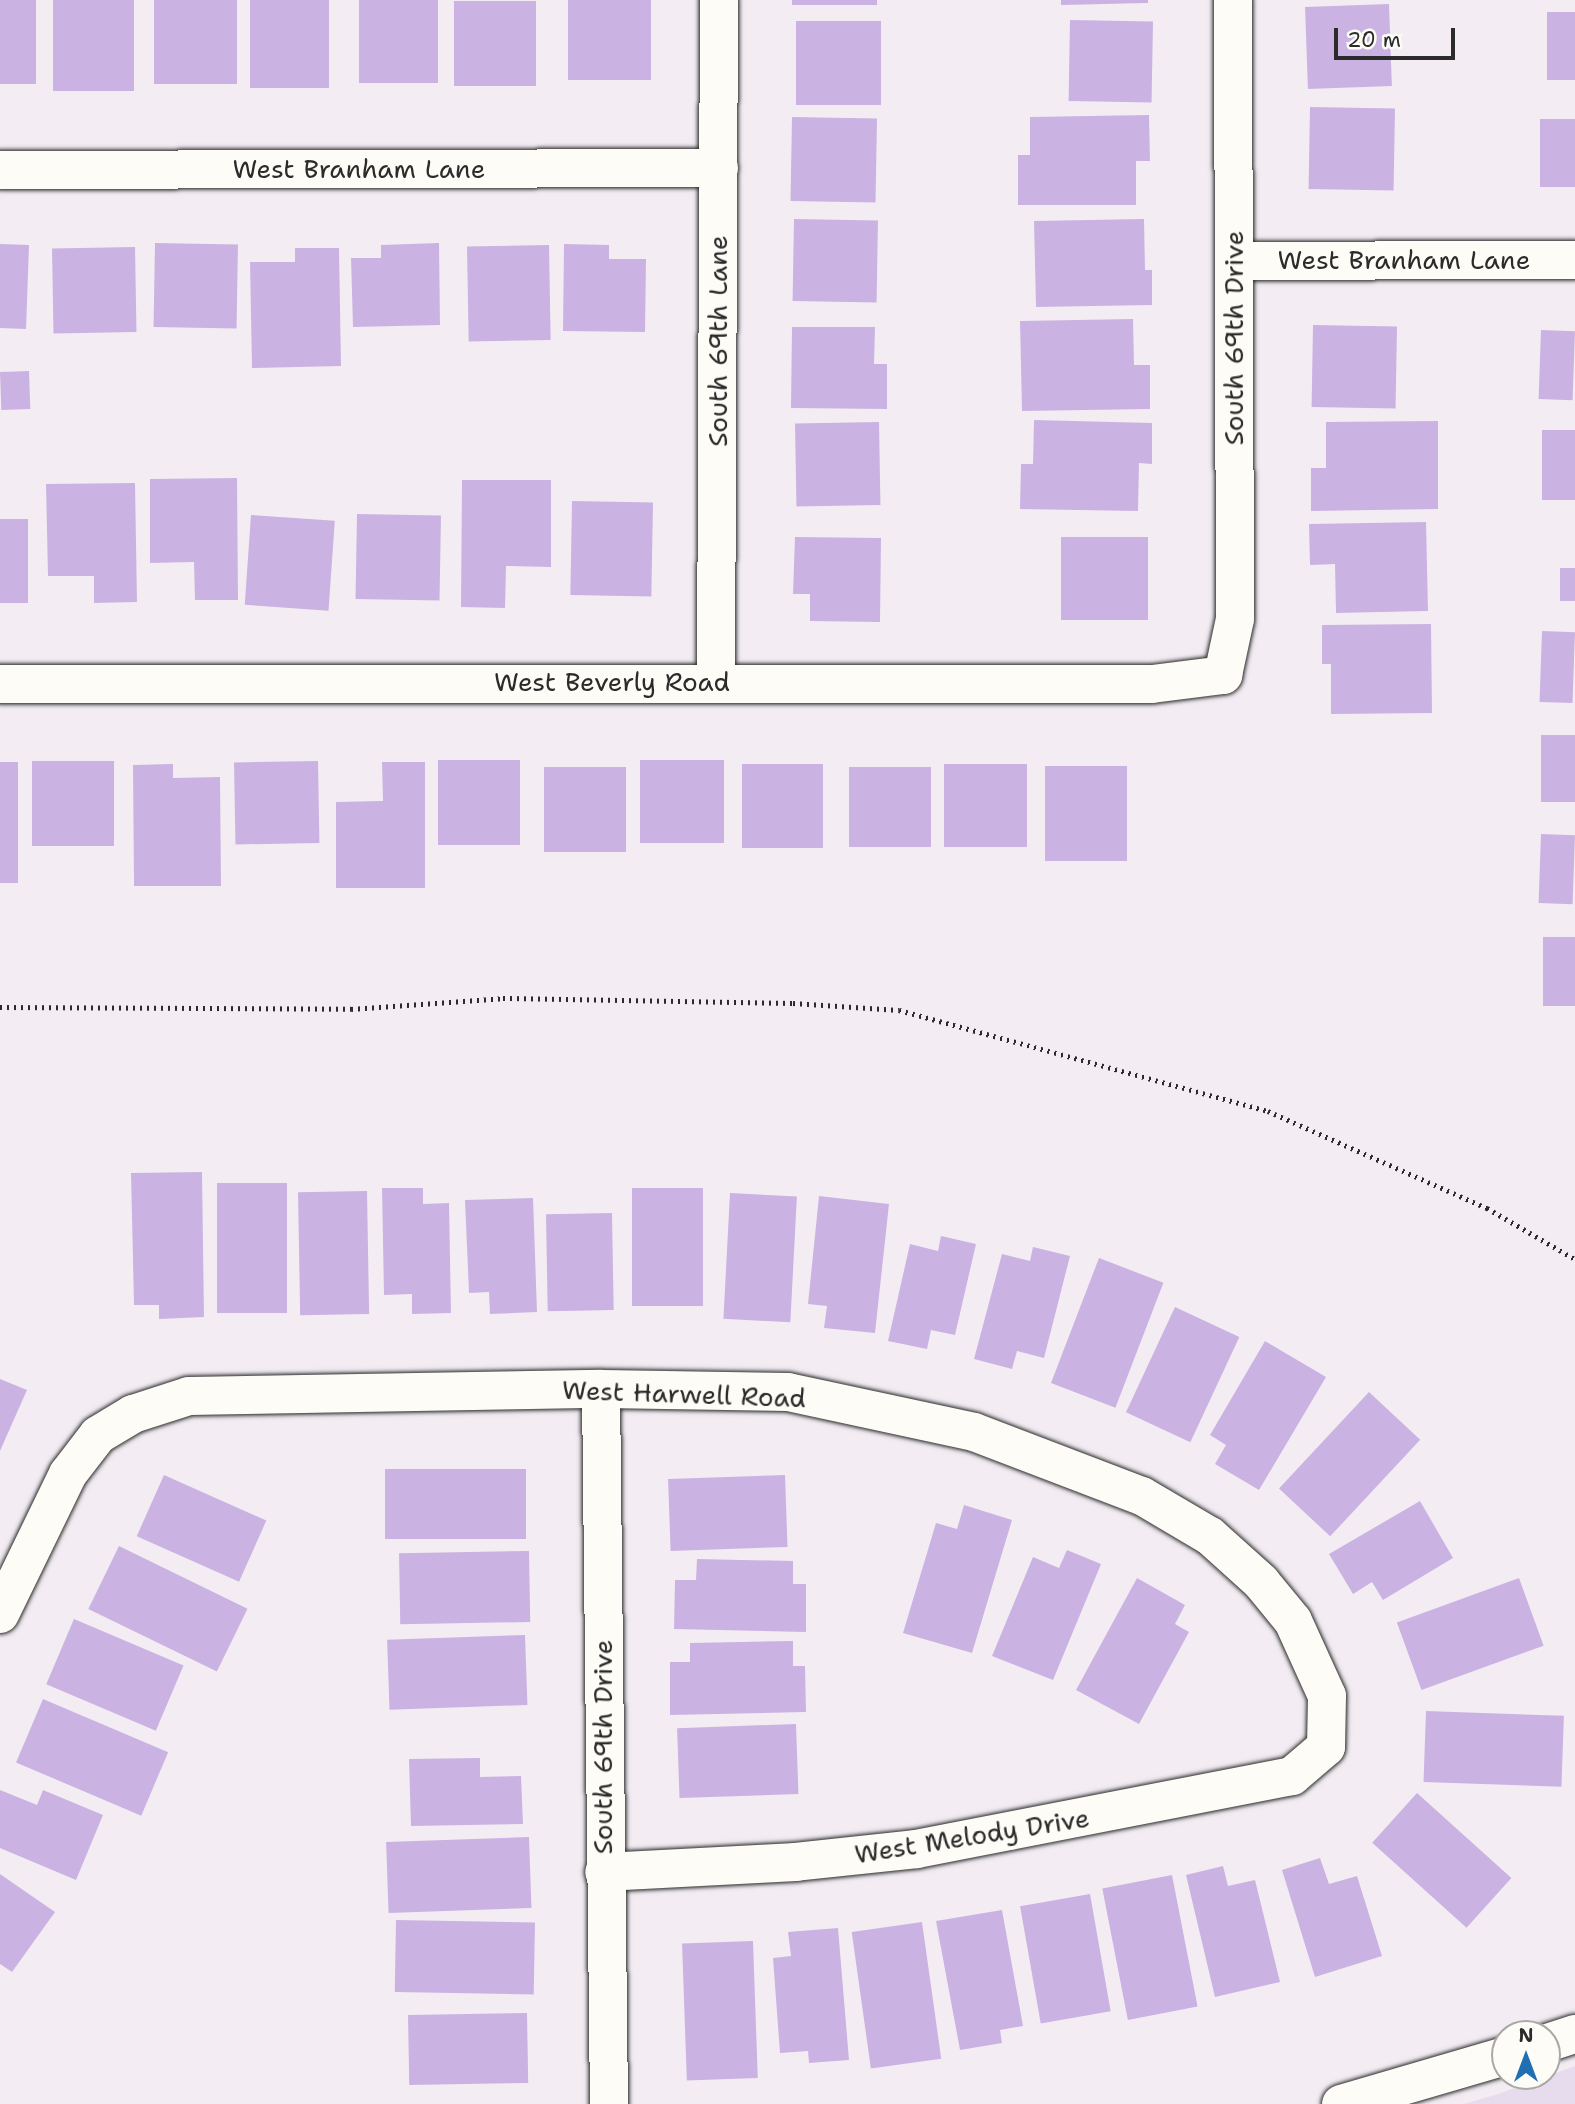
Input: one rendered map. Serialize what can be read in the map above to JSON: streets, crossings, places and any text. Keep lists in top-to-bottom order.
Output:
{
  "streets": {
    "street": [
      "West Branham Lane",
      "South 69th Drive",
      "South 69th Lane",
      "West Beverly Road",
      "West Harwell Road",
      "West Melody Drive"
    ]
  },
  "crossings": [
    ["West Branham Lane", "South 69th Drive"],
    ["West Branham Lane", "South 69th Lane"],
    ["South 69th Drive", "West Beverly Road"],
    ["South 69th Drive", "West Harwell Road"],
    ["South 69th Drive", "West Melody Drive"],
    ["South 69th Lane", "West Beverly Road"],
    ["West Harwell Road", "West Melody Drive"]
  ],
  "scale_bar": "20 m",
  "north": "top"
}
